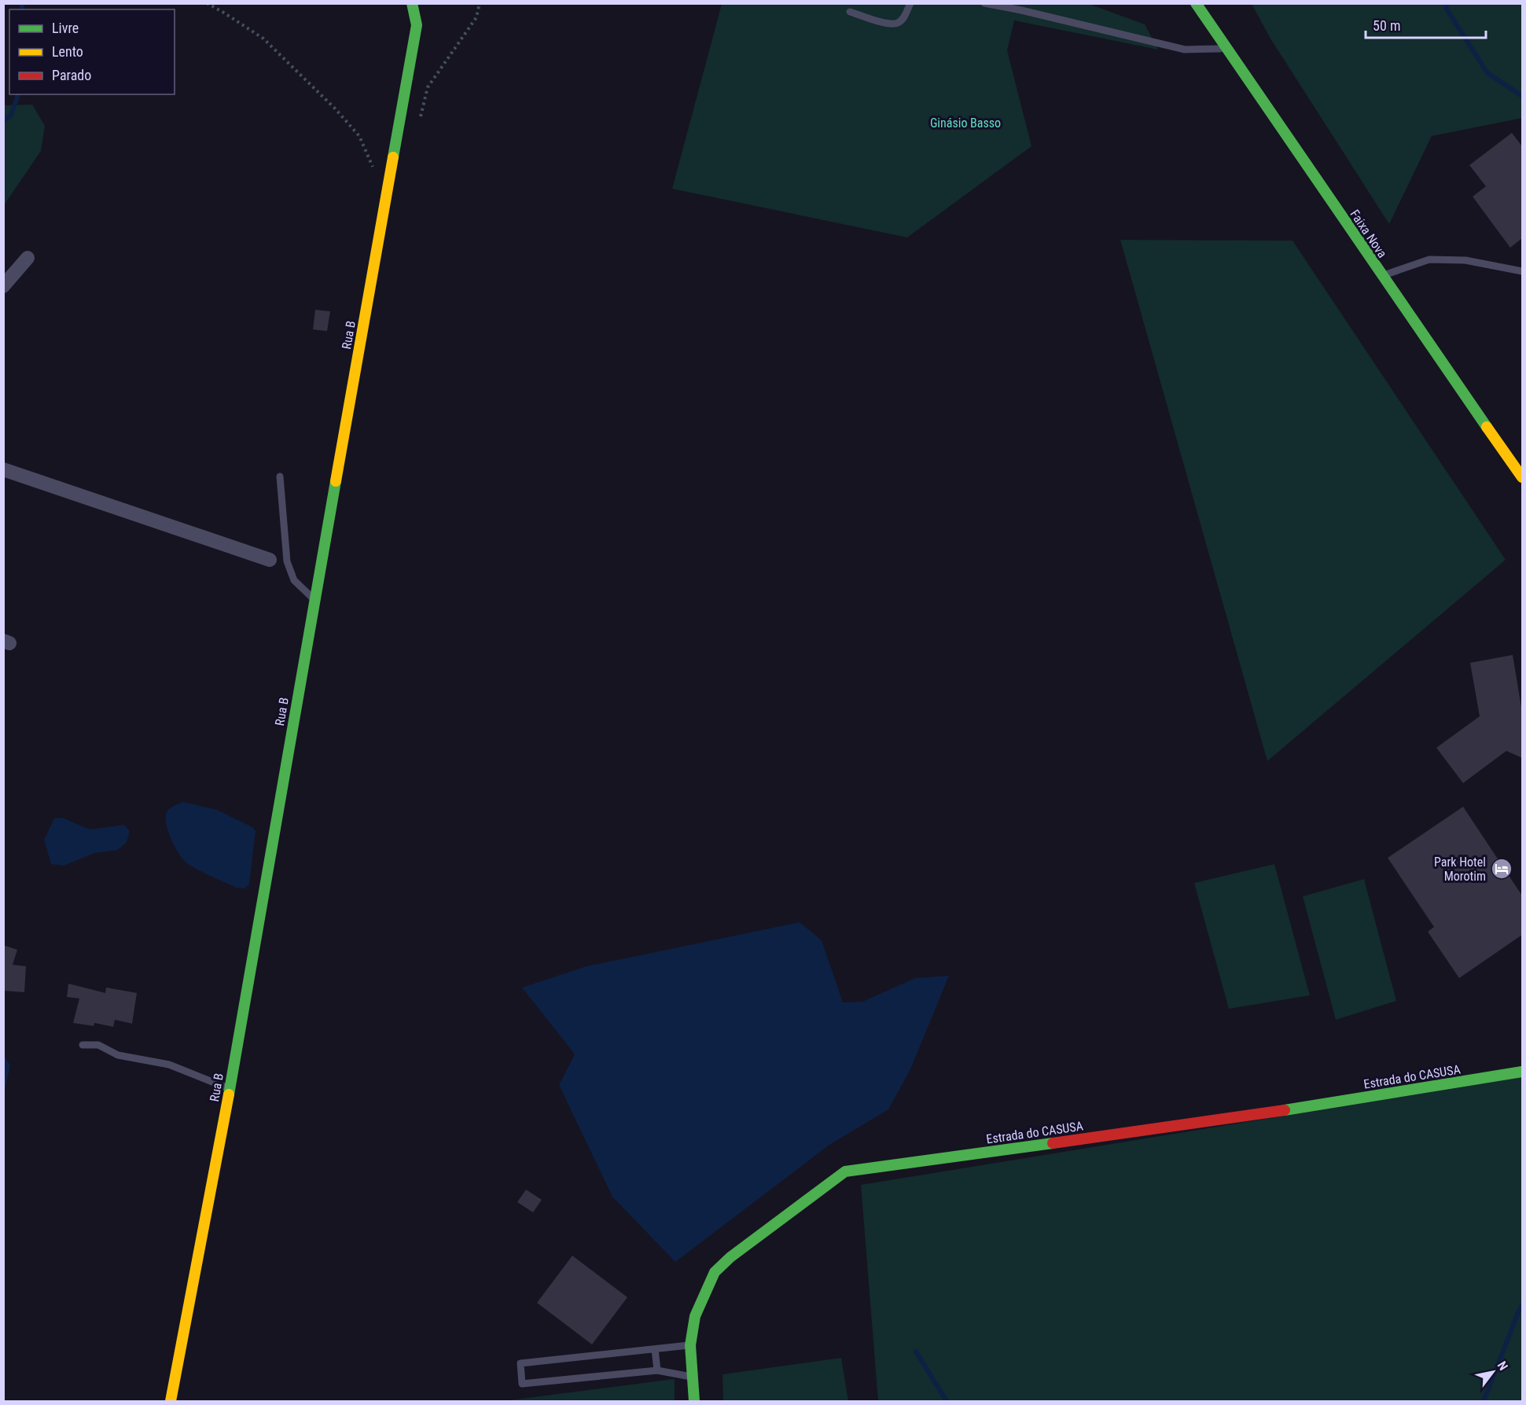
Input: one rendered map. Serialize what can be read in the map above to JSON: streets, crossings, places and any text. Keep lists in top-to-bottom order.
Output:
{
  "streets": {
    "main road": ["Faixa Nova", "Rua B", "Estrada do CASUSA"]
  },
  "parks": ["Ginásio Basso"],
  "places": {
    "hotel": ["Park Hotel Morotim"]
  },
  "legend": ["Livre", "Lento", "Parado"],
  "scale_bar": "50 m",
  "north": "top right"
}
